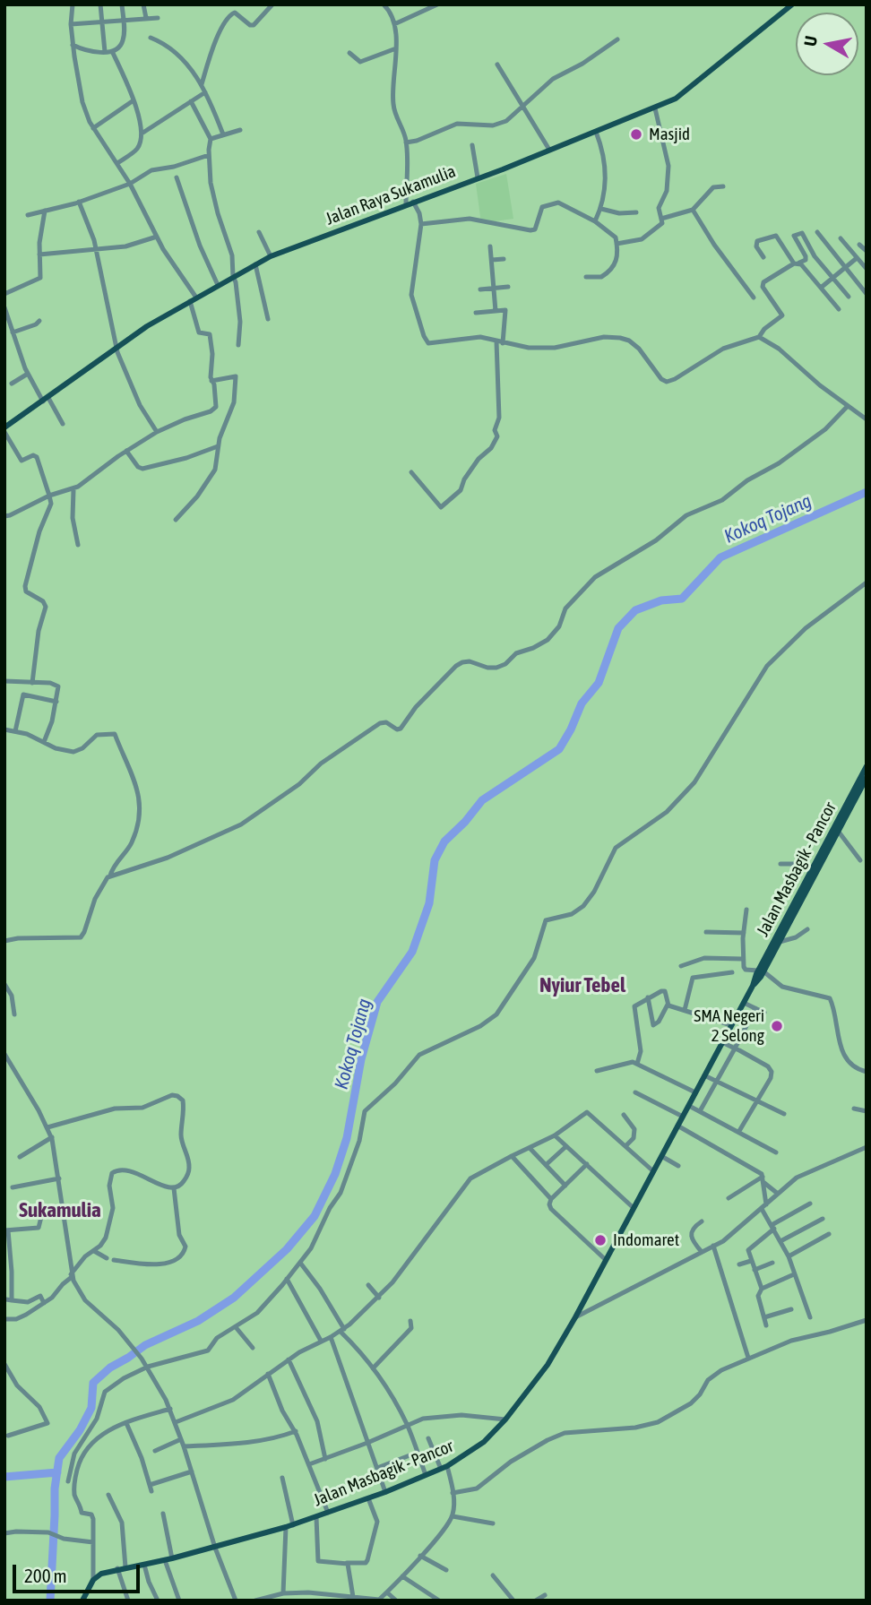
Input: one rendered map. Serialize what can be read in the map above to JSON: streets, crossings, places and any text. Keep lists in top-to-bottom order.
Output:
{
  "streets": {
    "main road": ["Jalan Raya Sukamulia", "Jalan Masbagik - Pancor"]
  },
  "districts": ["Nyiur Tebel", "Sukamulia"],
  "water": ["Kokoq Tojang"],
  "places": ["Masjid", "SMA Negeri 2 Selong", "Indomaret"],
  "scale_bar": "200 m",
  "north": "left"
}
